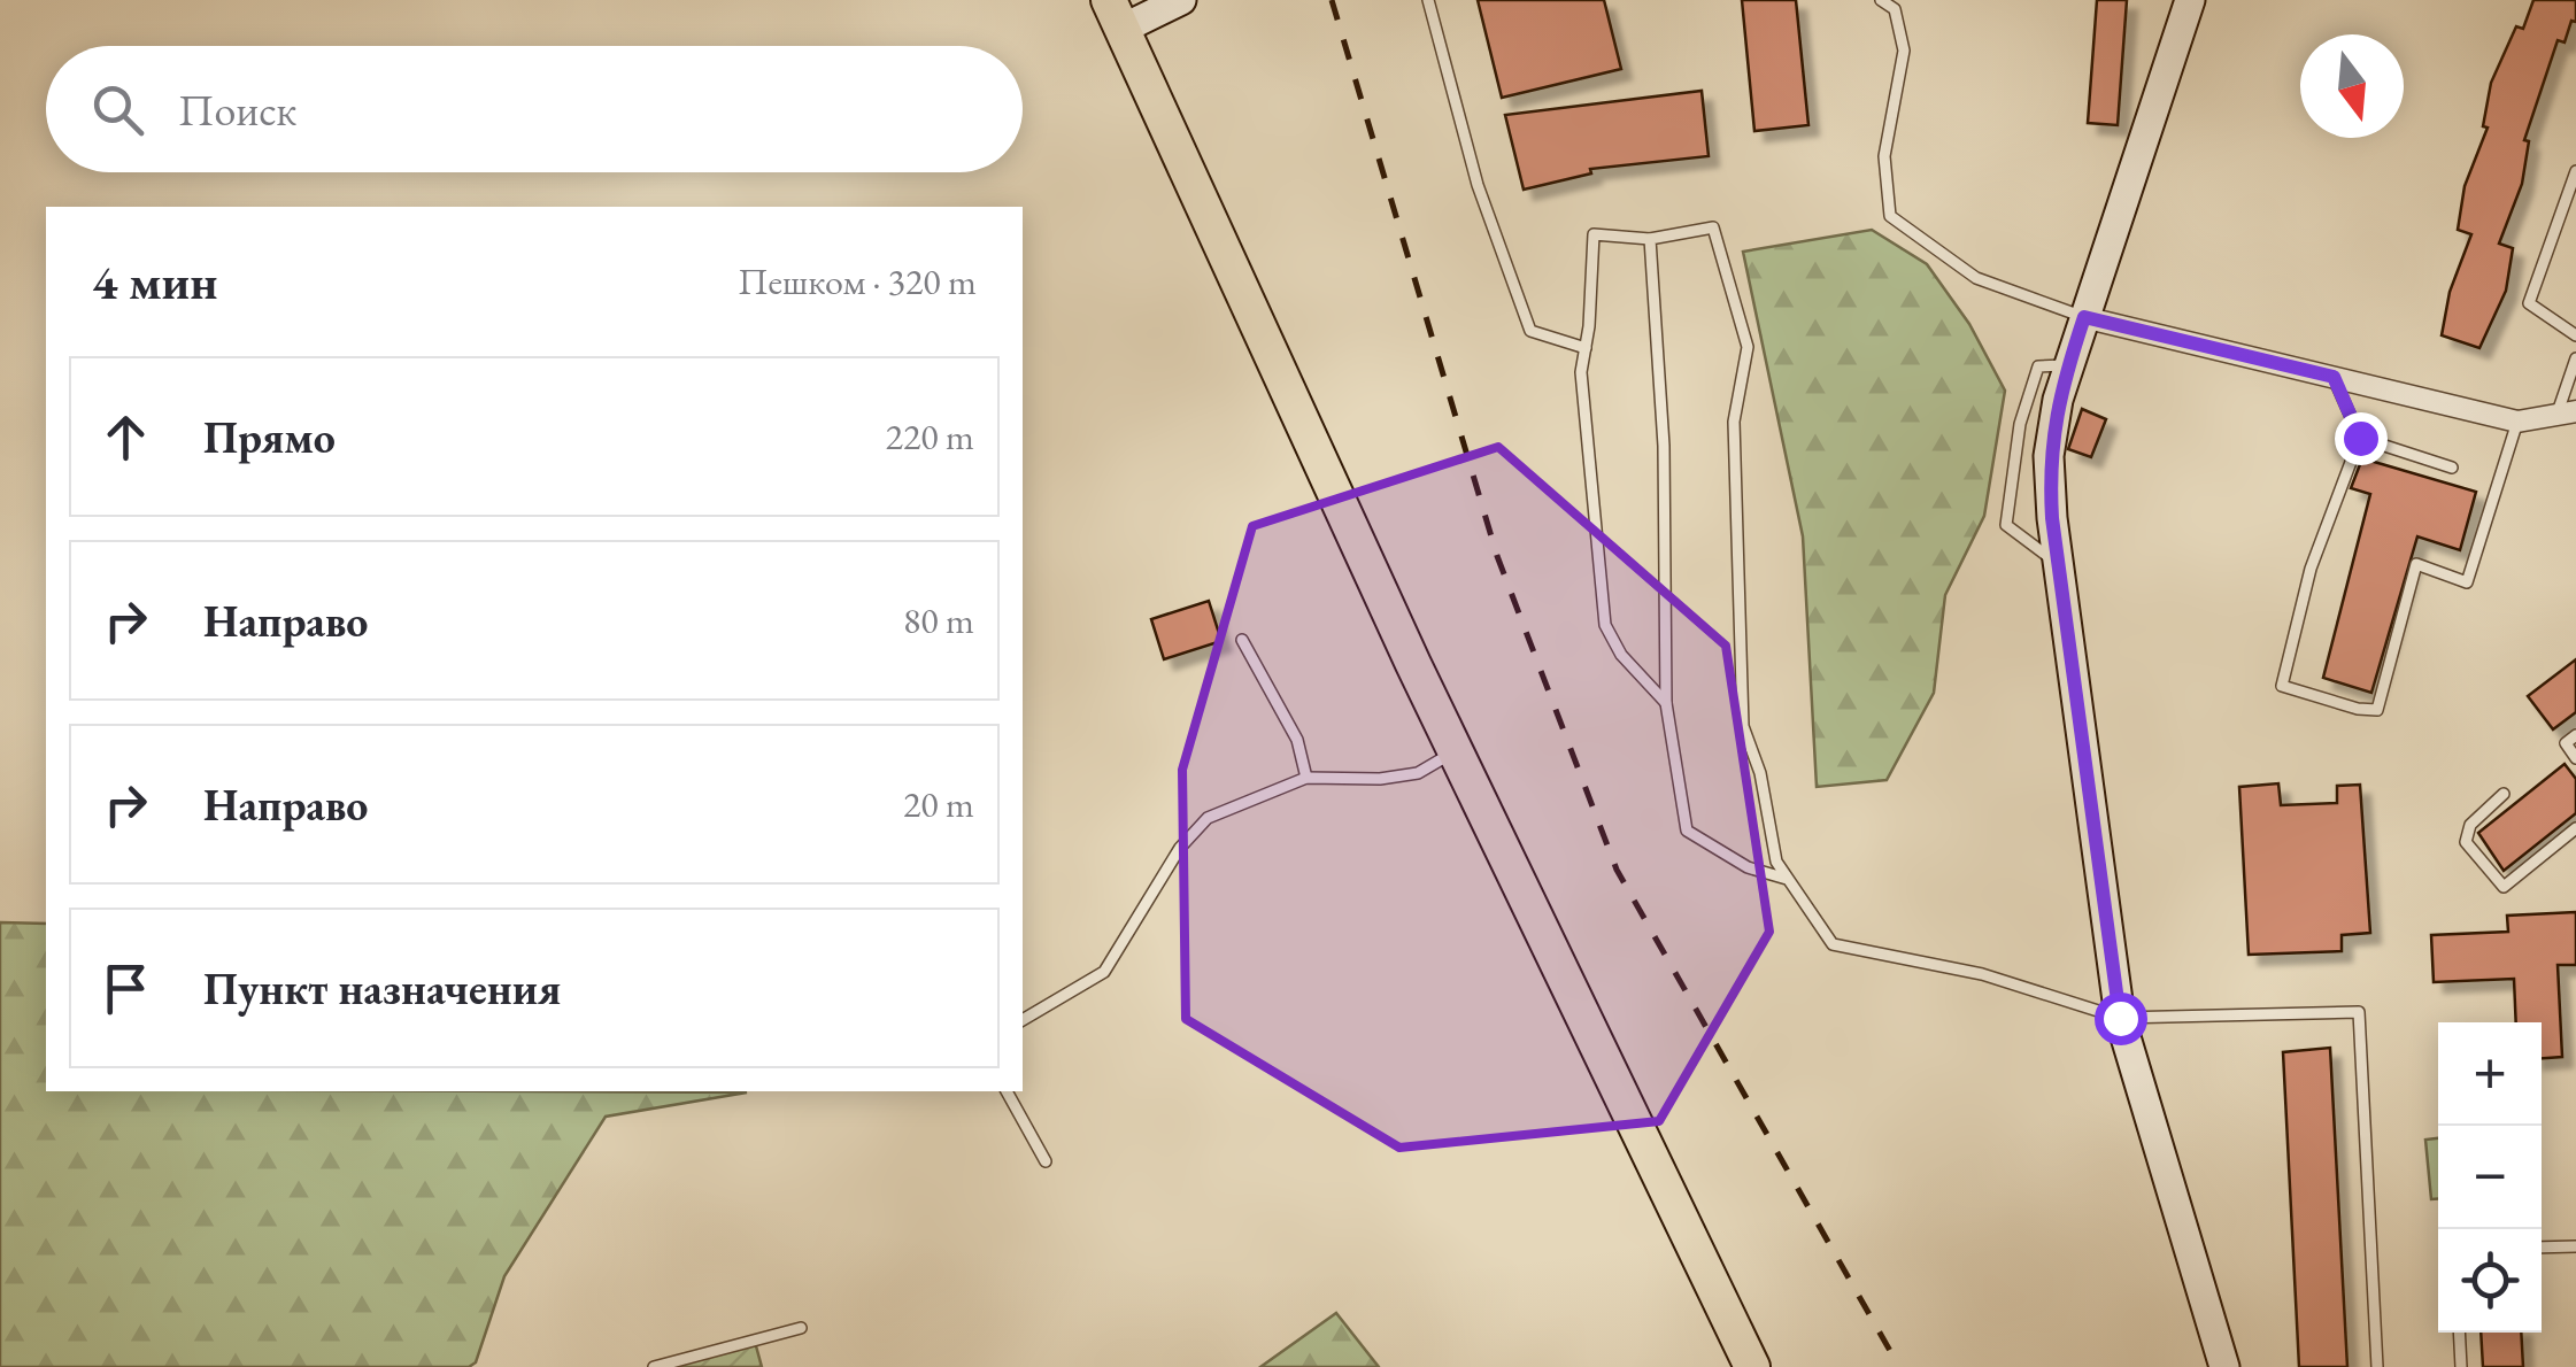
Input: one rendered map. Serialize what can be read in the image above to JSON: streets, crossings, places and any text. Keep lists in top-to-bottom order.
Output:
{
  "north": "bottom",
  "page": {
    "search": "Поиск",
    "heading": ["4 мин", "Пешком · 320 m"],
    "list": [
      ["Прямо", "220 m"],
      ["Направо", "80 m"],
      ["Направо", "20 m"],
      "Пункт назначения"
    ],
    "map_buttons": ["+", "−"]
  }
}
